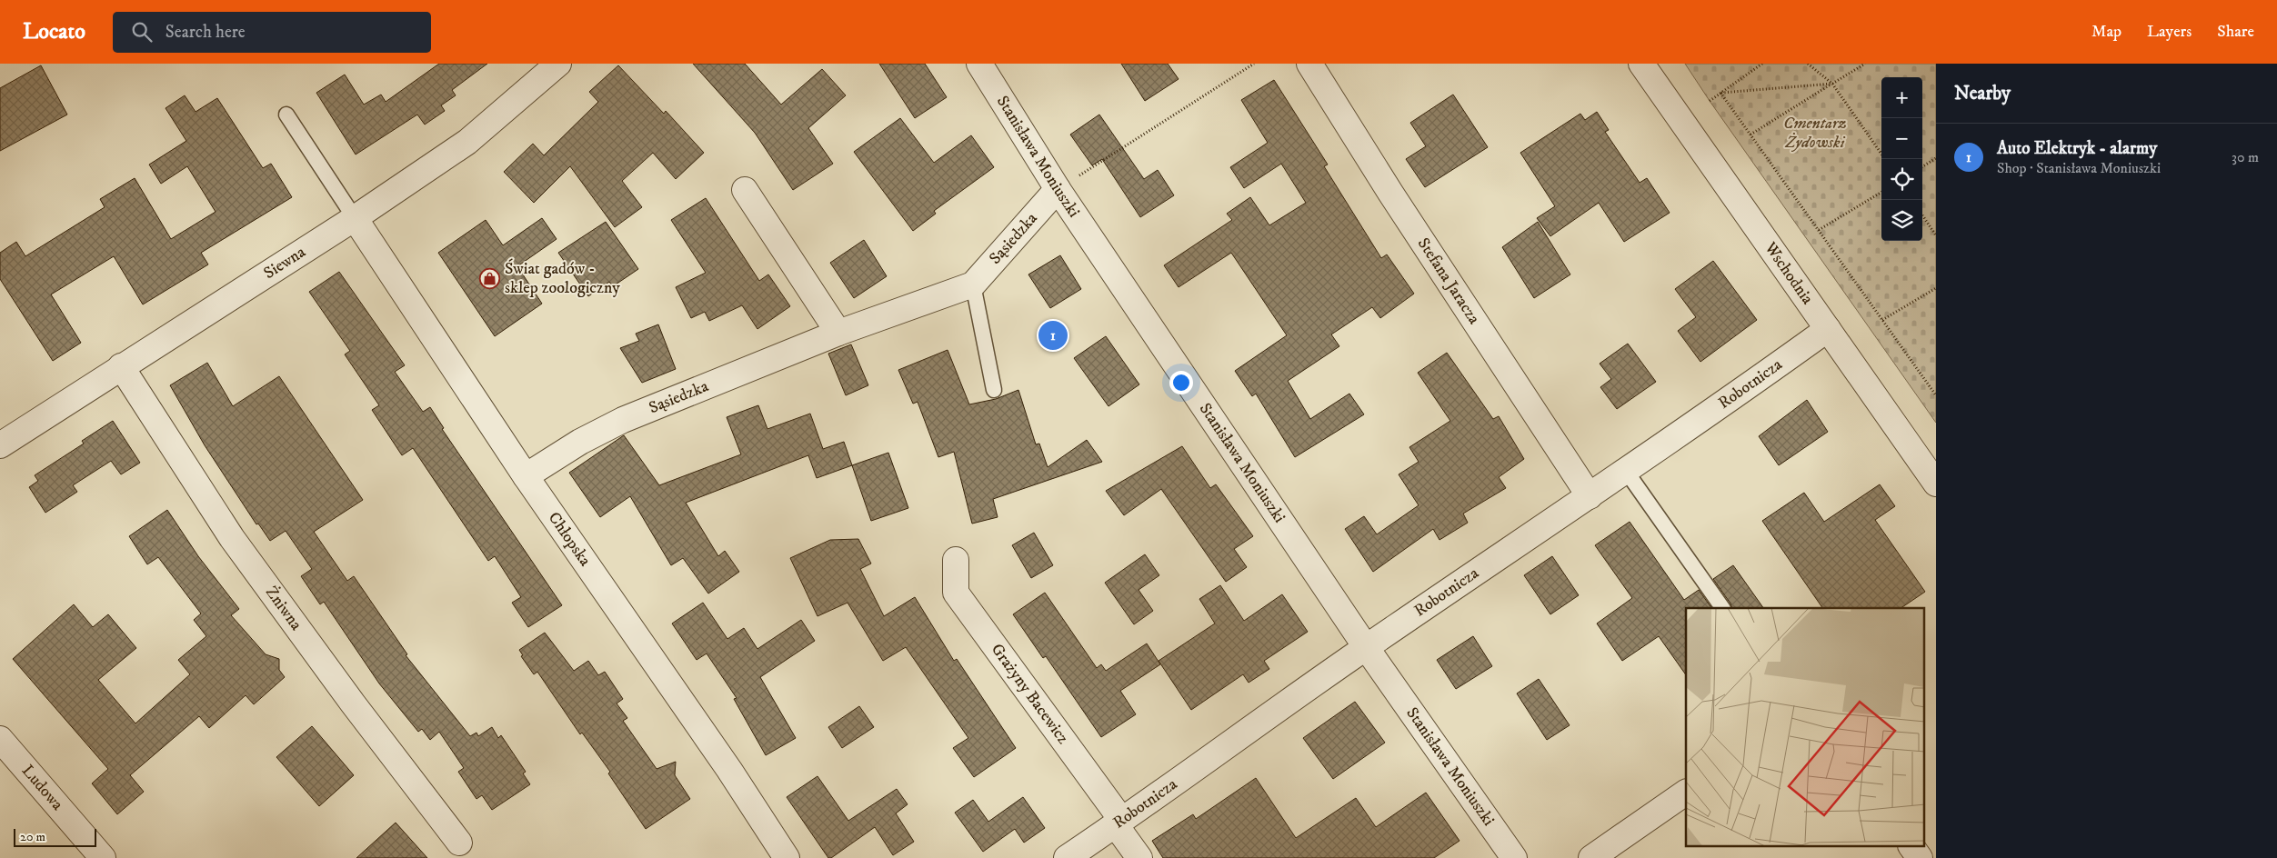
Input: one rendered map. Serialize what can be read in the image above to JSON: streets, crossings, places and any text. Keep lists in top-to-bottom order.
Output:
{
  "streets": {
    "street": [
      "Stanisława Moniuszki",
      "Sąsiedzka",
      "Siewna",
      "Wschodnia",
      "Stefana Jaracza",
      "Robotnicza",
      "Chłopska",
      "Żniwna",
      "Grażyny Bacewicz",
      "Ludowa"
    ]
  },
  "crossings": [
    ["Stanisława Moniuszki", "Sąsiedzka"],
    ["Stanisława Moniuszki", "Robotnicza"],
    ["Sąsiedzka", "Chłopska"],
    ["Siewna", "Chłopska"],
    ["Siewna", "Żniwna"],
    ["Wschodnia", "Robotnicza"],
    ["Stefana Jaracza", "Robotnicza"],
    ["Robotnicza", "Grażyny Bacewicz"]
  ],
  "parks": ["Cmentarz Żydowski"],
  "places": {
    "shop": ["Świat gadów - sklep zoologiczny"]
  },
  "scale_bar": "20 m",
  "page": {
    "header": "Locato",
    "search": "Search here",
    "nav": ["Map", "Layers", "Share"],
    "heading": "Nearby",
    "map_buttons": ["+", "−"],
    "list": [
      {
        "mark": "1",
        "name": "Auto Elektryk - alarmy",
        "note": "Shop · Stanisława Moniuszki",
        "value": "30 m"
      }
    ],
    "pins": "1",
    "scale": "20 m"
  }
}
